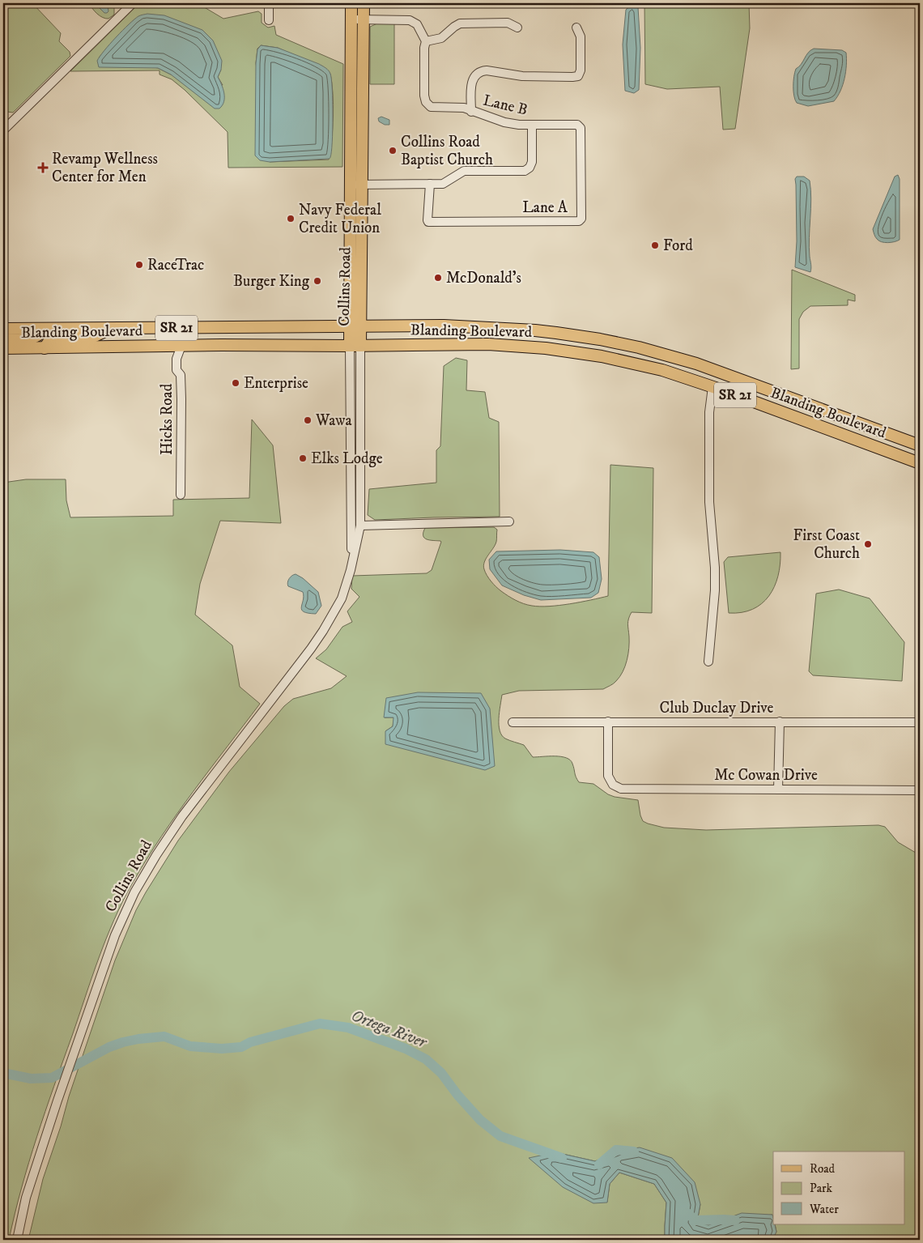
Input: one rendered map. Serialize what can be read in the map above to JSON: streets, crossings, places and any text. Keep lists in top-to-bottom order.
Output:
{
  "streets": {
    "main road": ["Collins Road", "SR 21", "Blanding Boulevard"],
    "street": [
      "Lane B",
      "Lane A",
      "Hicks Road",
      "Club Duclay Drive",
      "Mc Cowan Drive"
    ]
  },
  "crossings": [
    ["Lane B", "Lane A"],
    ["Collins Road", "Blanding Boulevard"],
    ["Blanding Boulevard", "Hicks Road"],
    ["Club Duclay Drive", "Mc Cowan Drive"]
  ],
  "water": ["Ortega River"],
  "places": {
    "other": [
      "Collins Road Baptist Church",
      "Navy Federal Credit Union",
      "Ford",
      "RaceTrac",
      "McDonald's",
      "Burger King",
      "Enterprise",
      "Wawa",
      "Elks Lodge",
      "First Coast Church"
    ],
    "health": ["Revamp Wellness Center for Men"]
  },
  "legend": ["Road", "Park", "Water"]
}
